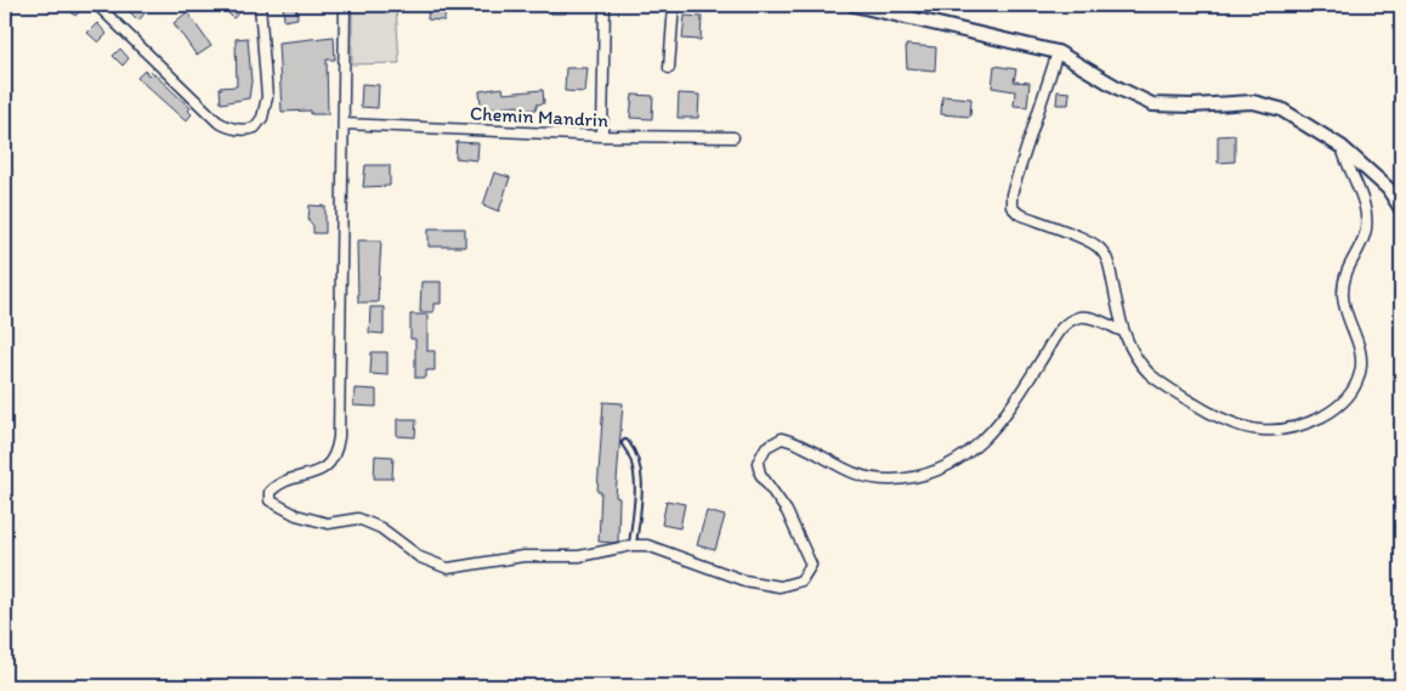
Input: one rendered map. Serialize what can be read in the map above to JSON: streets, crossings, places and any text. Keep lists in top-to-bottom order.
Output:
{
  "streets": {
    "street": ["Chemin Mandrin"]
  }
}
